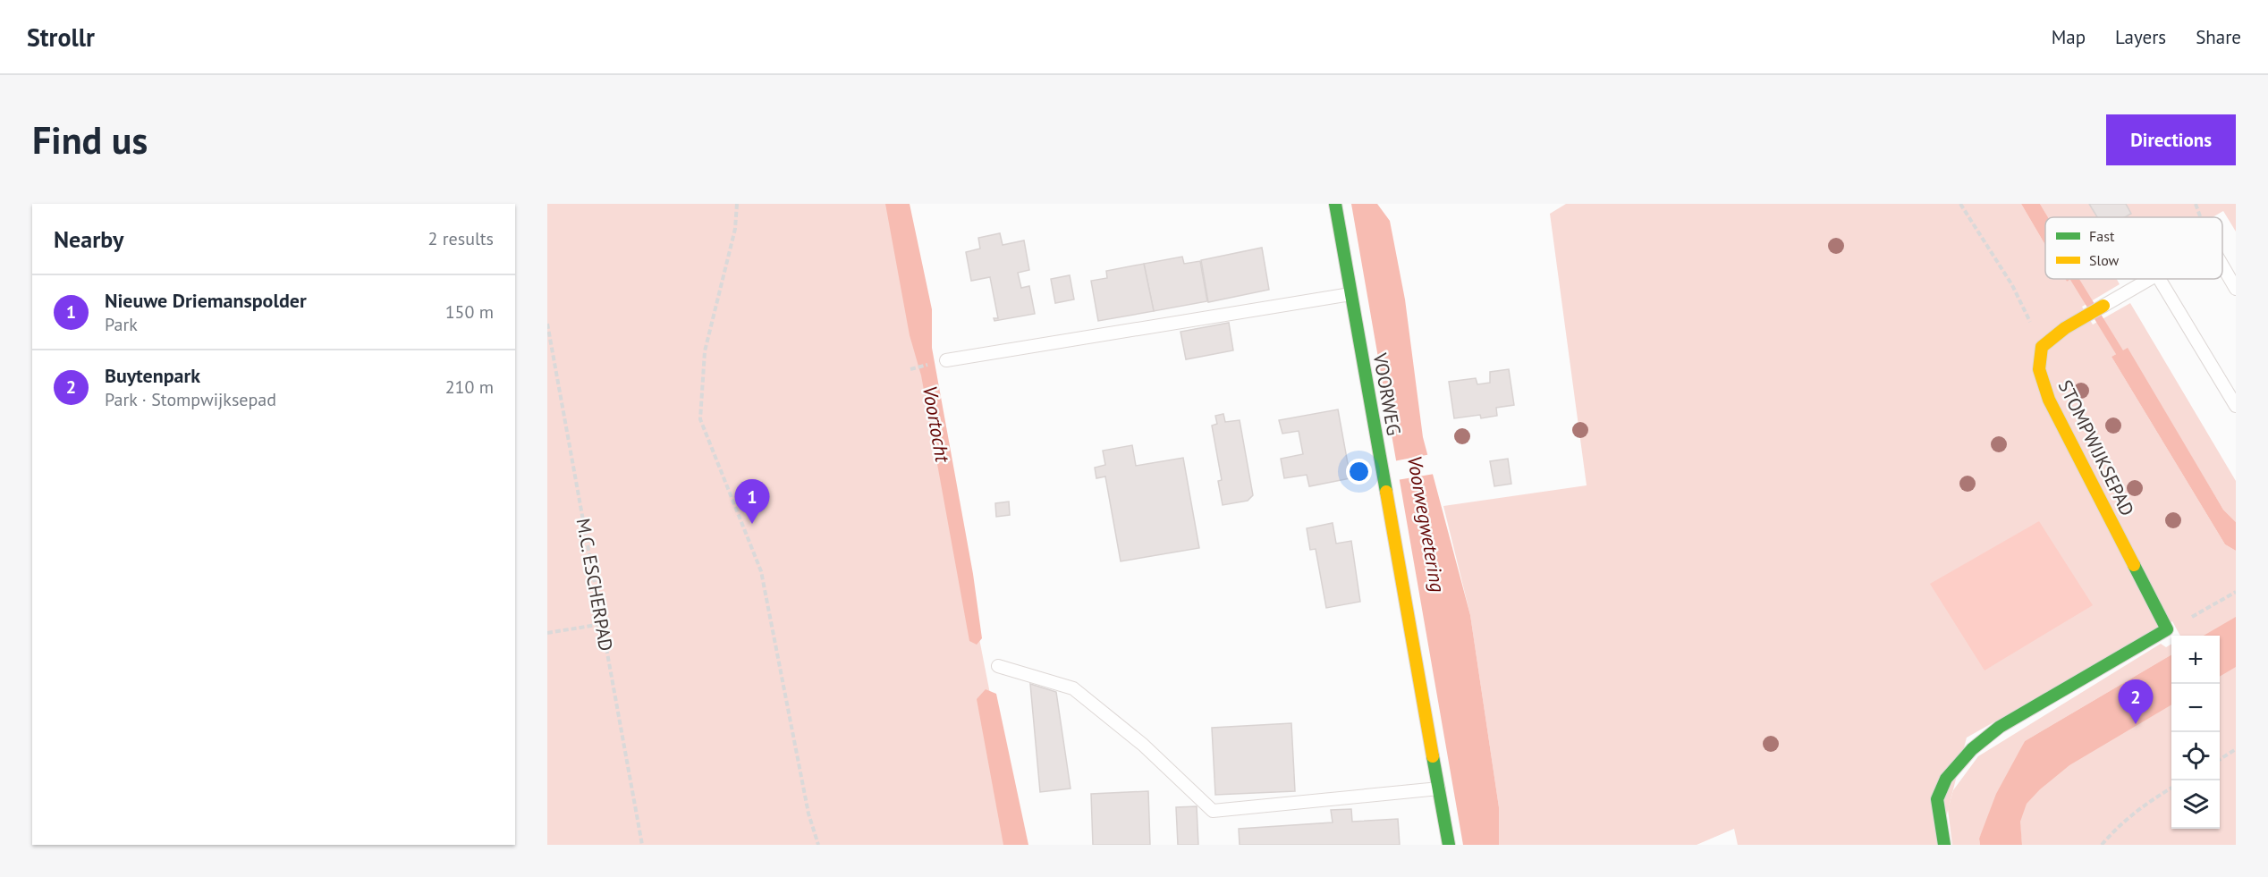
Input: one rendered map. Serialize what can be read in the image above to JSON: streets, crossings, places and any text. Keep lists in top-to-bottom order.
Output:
{
  "streets": {
    "street": ["VOORWEG", "STOMPWIJKSEPAD"],
    "path": ["M.C. ESCHERPAD"]
  },
  "water": ["Voortocht", "Voorwegwetering"],
  "legend": ["Fast", "Slow"],
  "page": {
    "header": "Strollr",
    "nav": ["Map", "Layers", "Share"],
    "buttons": "Directions",
    "title": "Find us",
    "heading": ["Nearby", "2 results"],
    "list": [
      {
        "mark": "1",
        "name": "Nieuwe Driemanspolder",
        "note": "Park",
        "value": "150 m"
      },
      {
        "mark": "2",
        "name": "Buytenpark",
        "note": "Park · Stompwijksepad",
        "value": "210 m"
      }
    ],
    "pins": ["1", "2"],
    "map_buttons": ["+", "−"]
  }
}
